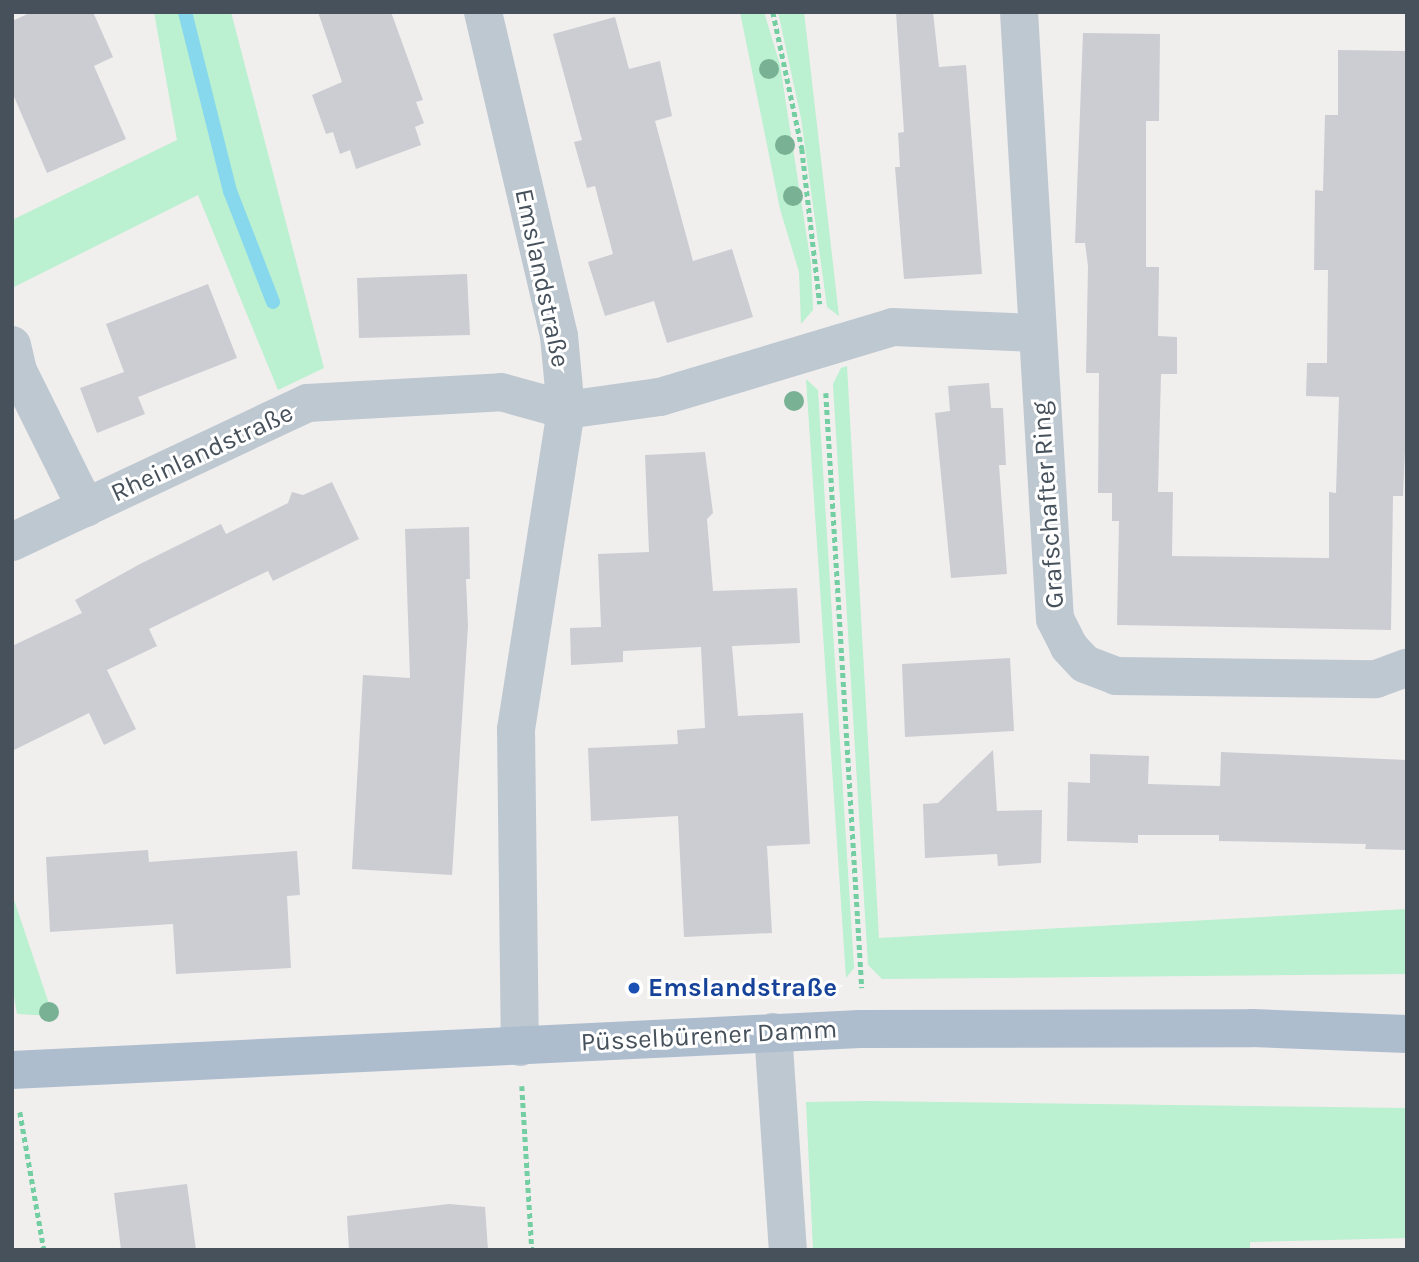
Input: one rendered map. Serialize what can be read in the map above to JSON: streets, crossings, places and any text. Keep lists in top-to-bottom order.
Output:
{
  "streets": {
    "main road": ["Püsselbürener Damm"],
    "street": ["Emslandstraße", "Rheinlandstraße", "Grafschafter Ring"]
  },
  "crossings": [
    ["Emslandstraße", "Rheinlandstraße"],
    ["Emslandstraße", "Püsselbürener Damm"]
  ],
  "places": ["Emslandstraße"]
}
